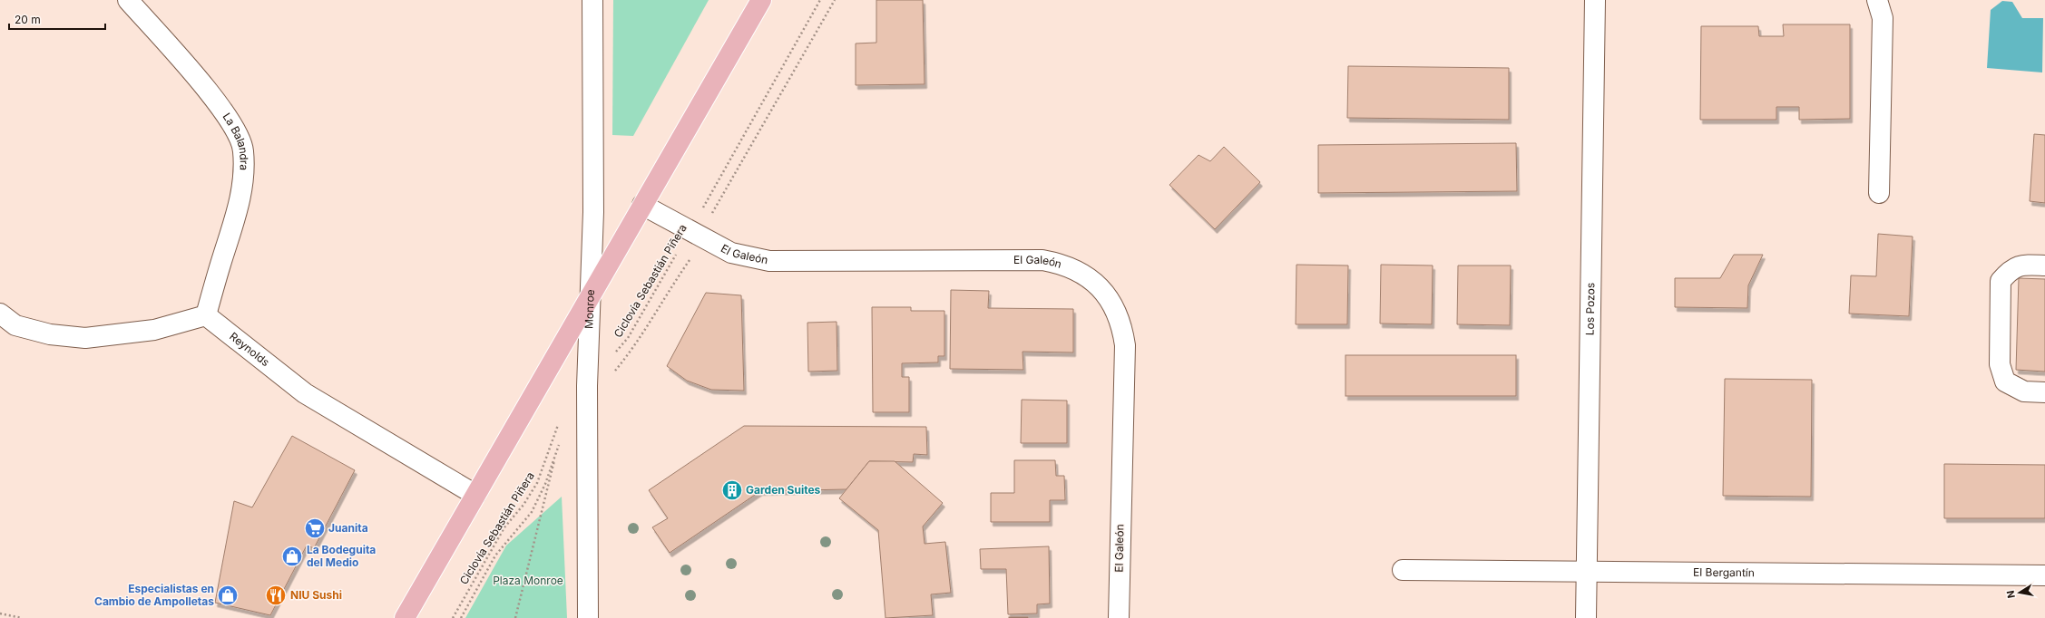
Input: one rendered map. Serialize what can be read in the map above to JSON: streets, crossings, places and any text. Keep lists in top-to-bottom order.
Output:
{
  "streets": {
    "street": [
      "La Balandra",
      "El Galeón",
      "Monroe",
      "Los Pozos",
      "Reynolds",
      "El Bergantín"
    ],
    "path": ["Ciclovía Sebastián Piñera"]
  },
  "crossings": [
    ["La Balandra", "Reynolds"],
    ["El Galeón", "Ciclovía Sebastián Piñera"],
    ["Los Pozos", "El Bergantín"]
  ],
  "parks": ["Plaza Monroe"],
  "places": {
    "building": ["Garden Suites"],
    "supermarket": ["Juanita"],
    "shop": ["La Bodeguita del Medio", "Especialistas en Cambio de Ampolletas"],
    "restaurant": ["NIU Sushi"]
  },
  "scale_bar": "20 m",
  "north": "left"
}
